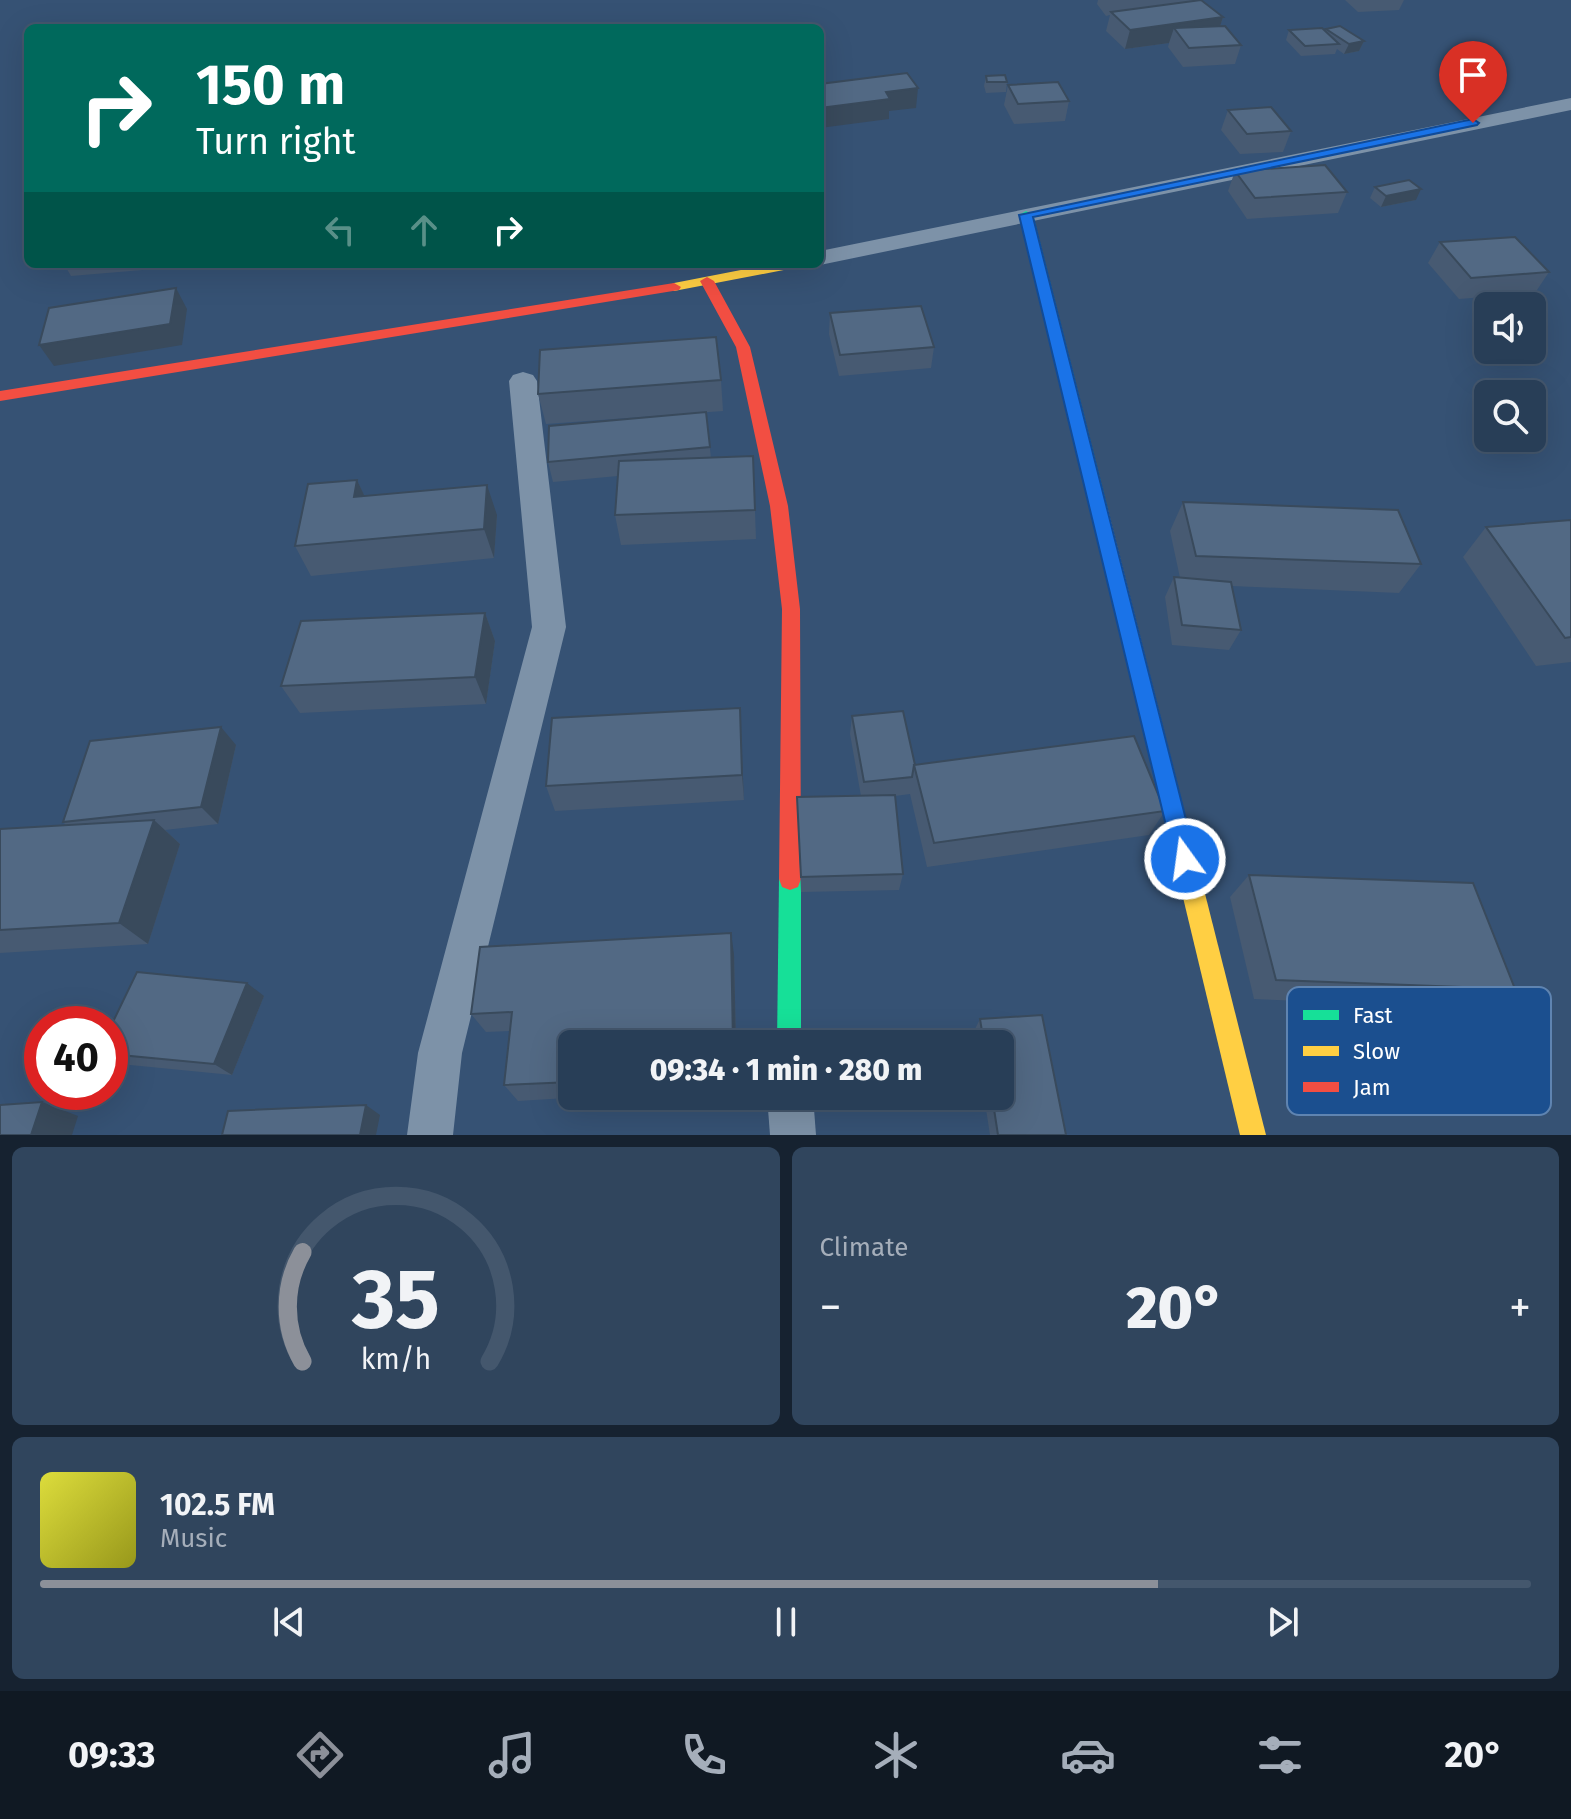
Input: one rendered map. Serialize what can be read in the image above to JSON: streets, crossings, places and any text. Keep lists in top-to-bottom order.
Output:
{
  "legend": ["Fast", "Slow", "Jam"],
  "page": {
    "turn": ["150 m", "Turn right"],
    "limit": "40",
    "trip": "09:34 · 1 min · 280 m",
    "tile": "Climate",
    "heat": ["−", "20°", "+"],
    "song": ["102.5 FM", "Music"],
    "tabs": ["09:33", "20°"],
    "gauge": ["35", "km/h"]
  }
}
